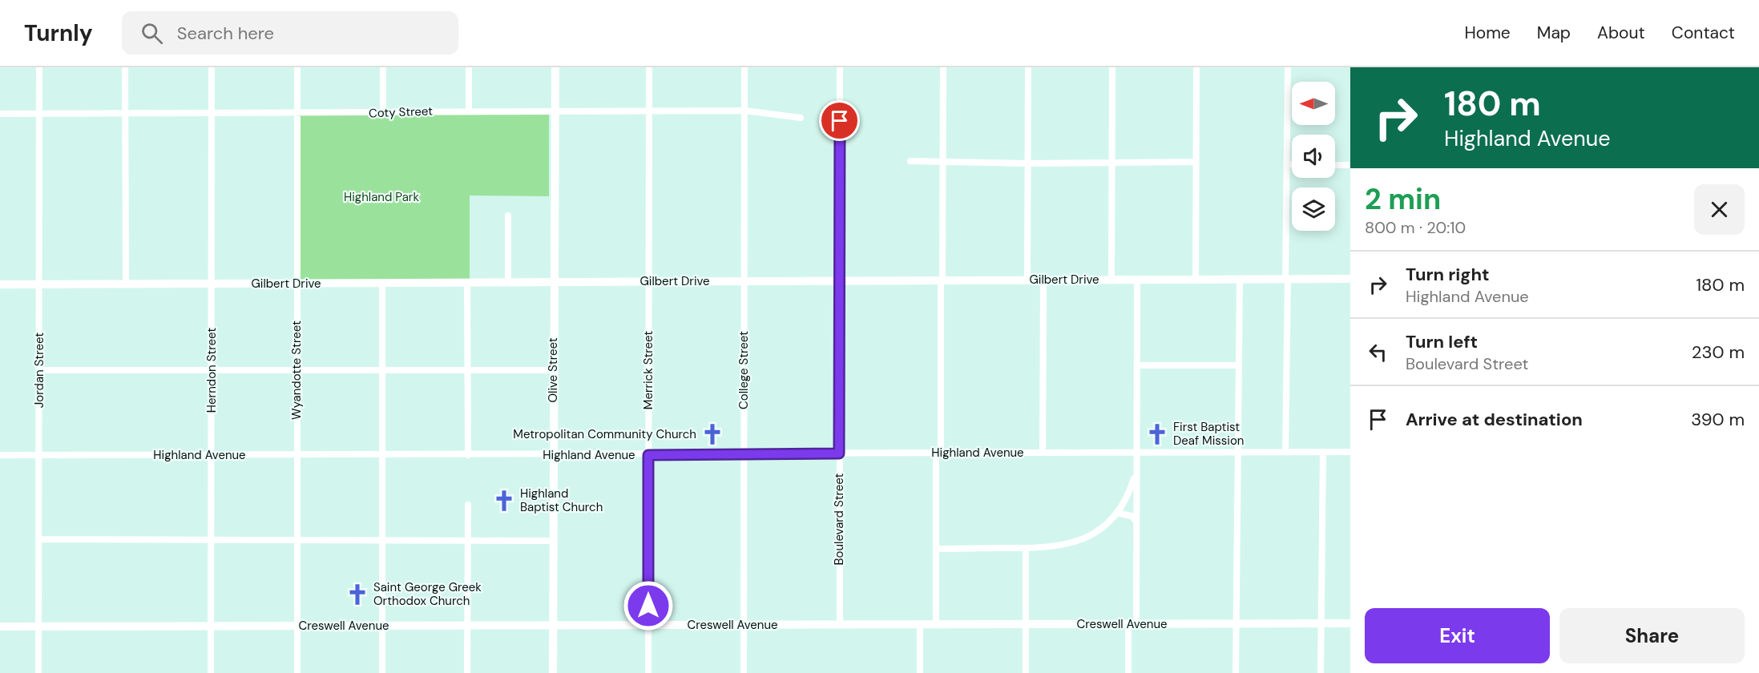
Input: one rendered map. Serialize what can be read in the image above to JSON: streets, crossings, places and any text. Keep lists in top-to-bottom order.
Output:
{
  "streets": {
    "street": [
      "Coty Street",
      "Gilbert Drive",
      "Jordan Street",
      "Herndon Street",
      "Wyandotte Street",
      "Olive Street",
      "Merrick Street",
      "College Street",
      "Highland Avenue",
      "Boulevard Street",
      "Creswell Avenue"
    ]
  },
  "crossings": [
    ["Coty Street", "Jordan Street"],
    ["Coty Street", "Herndon Street"],
    ["Coty Street", "Wyandotte Street"],
    ["Coty Street", "Olive Street"],
    ["Coty Street", "Merrick Street"],
    ["Coty Street", "College Street"],
    ["Gilbert Drive", "Jordan Street"],
    ["Gilbert Drive", "Herndon Street"],
    ["Gilbert Drive", "Wyandotte Street"],
    ["Gilbert Drive", "Olive Street"],
    ["Gilbert Drive", "Merrick Street"],
    ["Gilbert Drive", "College Street"],
    ["Gilbert Drive", "Boulevard Street"],
    ["Jordan Street", "Highland Avenue"],
    ["Jordan Street", "Creswell Avenue"],
    ["Herndon Street", "Highland Avenue"],
    ["Herndon Street", "Creswell Avenue"],
    ["Wyandotte Street", "Highland Avenue"],
    ["Wyandotte Street", "Creswell Avenue"],
    ["Olive Street", "Highland Avenue"],
    ["Olive Street", "Creswell Avenue"],
    ["Merrick Street", "Highland Avenue"],
    ["Merrick Street", "Creswell Avenue"],
    ["College Street", "Highland Avenue"],
    ["College Street", "Creswell Avenue"],
    ["Highland Avenue", "Boulevard Street"],
    ["Boulevard Street", "Creswell Avenue"]
  ],
  "parks": ["Highland Park"],
  "places": {
    "church": [
      "Metropolitan Community Church",
      "First Baptist Deaf Mission",
      "Highland Baptist Church",
      "Saint George Greek Orthodox Church"
    ]
  },
  "north": "left",
  "page": {
    "header": "Turnly",
    "search": "Search here",
    "nav": [
      "Home",
      "Map",
      "About",
      "Contact"
    ],
    "turn": ["180 m", "Highland Avenue"],
    "heading": ["2 min", "800 m · 20:10"],
    "list": [
      {
        "name": "Turn right",
        "note": "Highland Avenue",
        "value": "180 m"
      },
      {
        "name": "Turn left",
        "note": "Boulevard Street",
        "value": "230 m"
      },
      {
        "name": "Arrive at destination",
        "value": "390 m"
      }
    ],
    "buttons": ["Exit", "Share"]
  }
}
